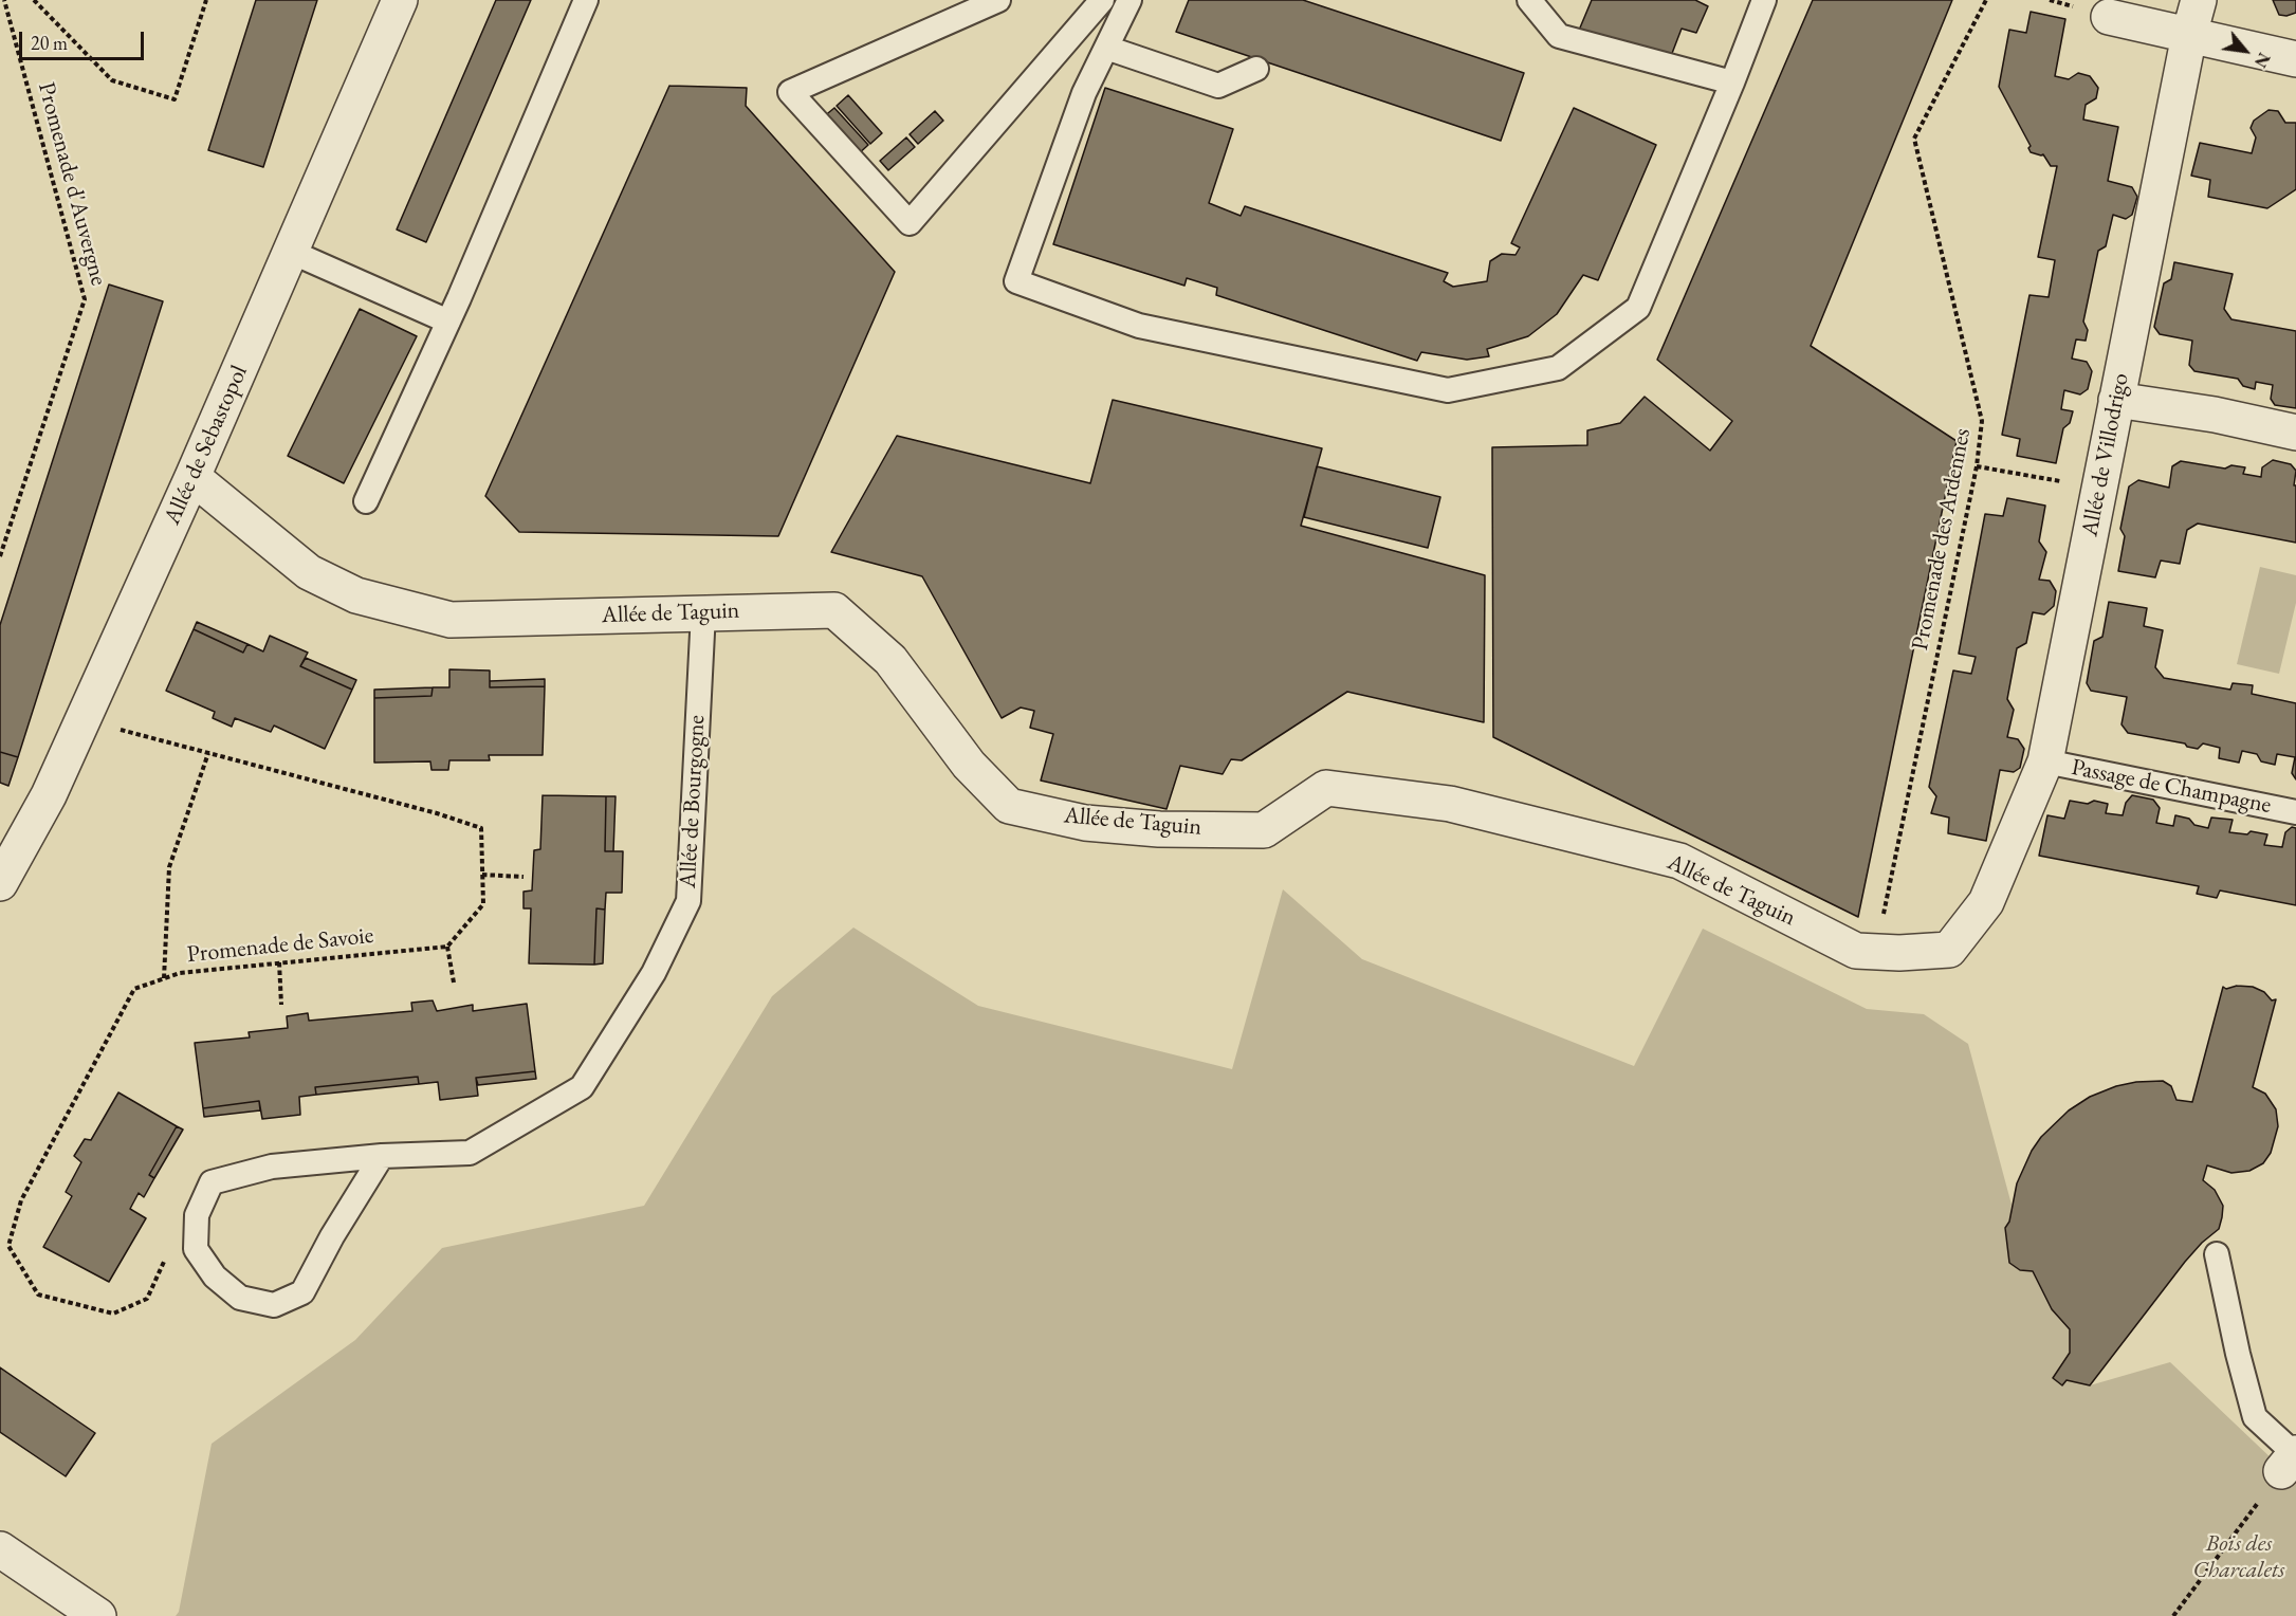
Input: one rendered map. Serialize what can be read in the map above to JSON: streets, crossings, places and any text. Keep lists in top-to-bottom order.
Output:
{
  "streets": {
    "street": ["Allée de Sebastopol", "Allée de Villodrigo", "Allée de Taguin"],
    "lane": ["Passage de Champagne", "Allée de Bourgogne"],
    "path": ["Promenade d'Auvergne", "Promenade des Ardennes", "Promenade de Savoie"]
  },
  "crossings": [
    ["Allée de Sebastopol", "Allée de Taguin"],
    ["Allée de Villodrigo", "Allée de Taguin"],
    ["Allée de Villodrigo", "Passage de Champagne"],
    ["Promenade des Ardennes", "Allée de Taguin"],
    ["Allée de Taguin", "Allée de Bourgogne"],
    ["Allée de Bourgogne", "Promenade de Savoie"]
  ],
  "parks": ["Bois des Charcalets"],
  "scale_bar": "20 m",
  "north": "bottom right"
}
